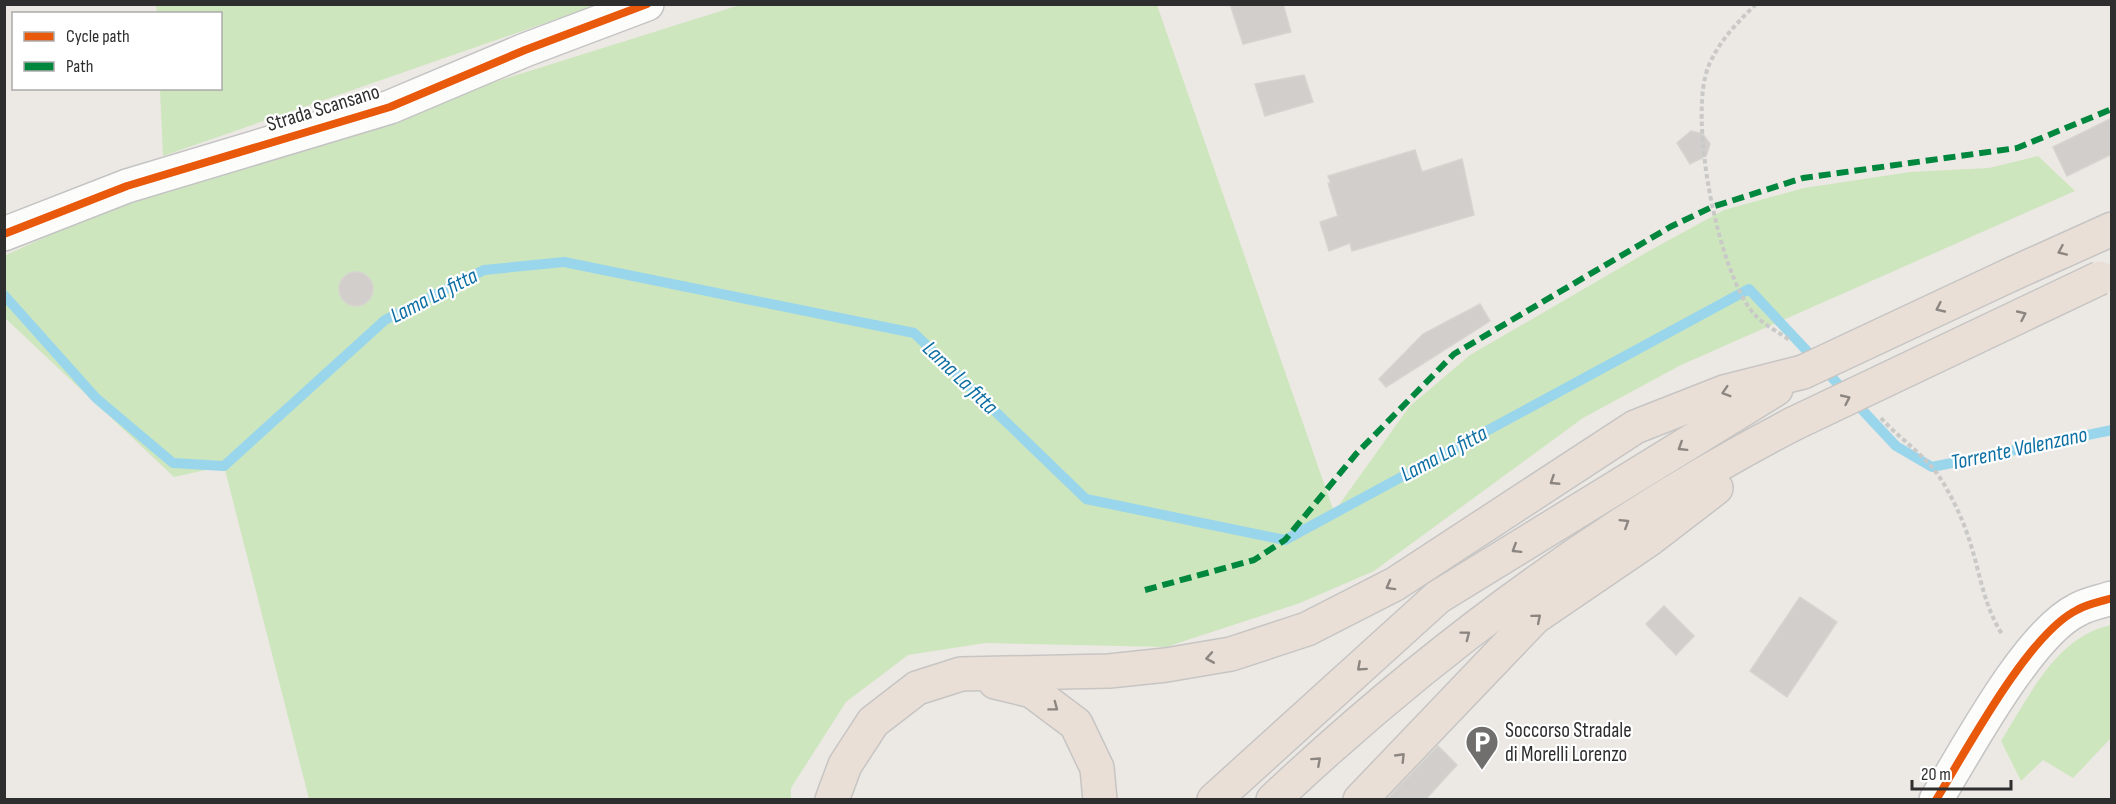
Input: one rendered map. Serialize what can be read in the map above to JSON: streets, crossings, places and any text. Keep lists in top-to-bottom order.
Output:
{
  "streets": {
    "street": ["Strada Scansano"]
  },
  "water": ["Lama La fitta", "Torrente Valenzano"],
  "places": {
    "parking": ["Soccorso Stradale di Morelli Lorenzo"]
  },
  "legend": ["Cycle path", "Path"],
  "scale_bar": "20 m"
}
